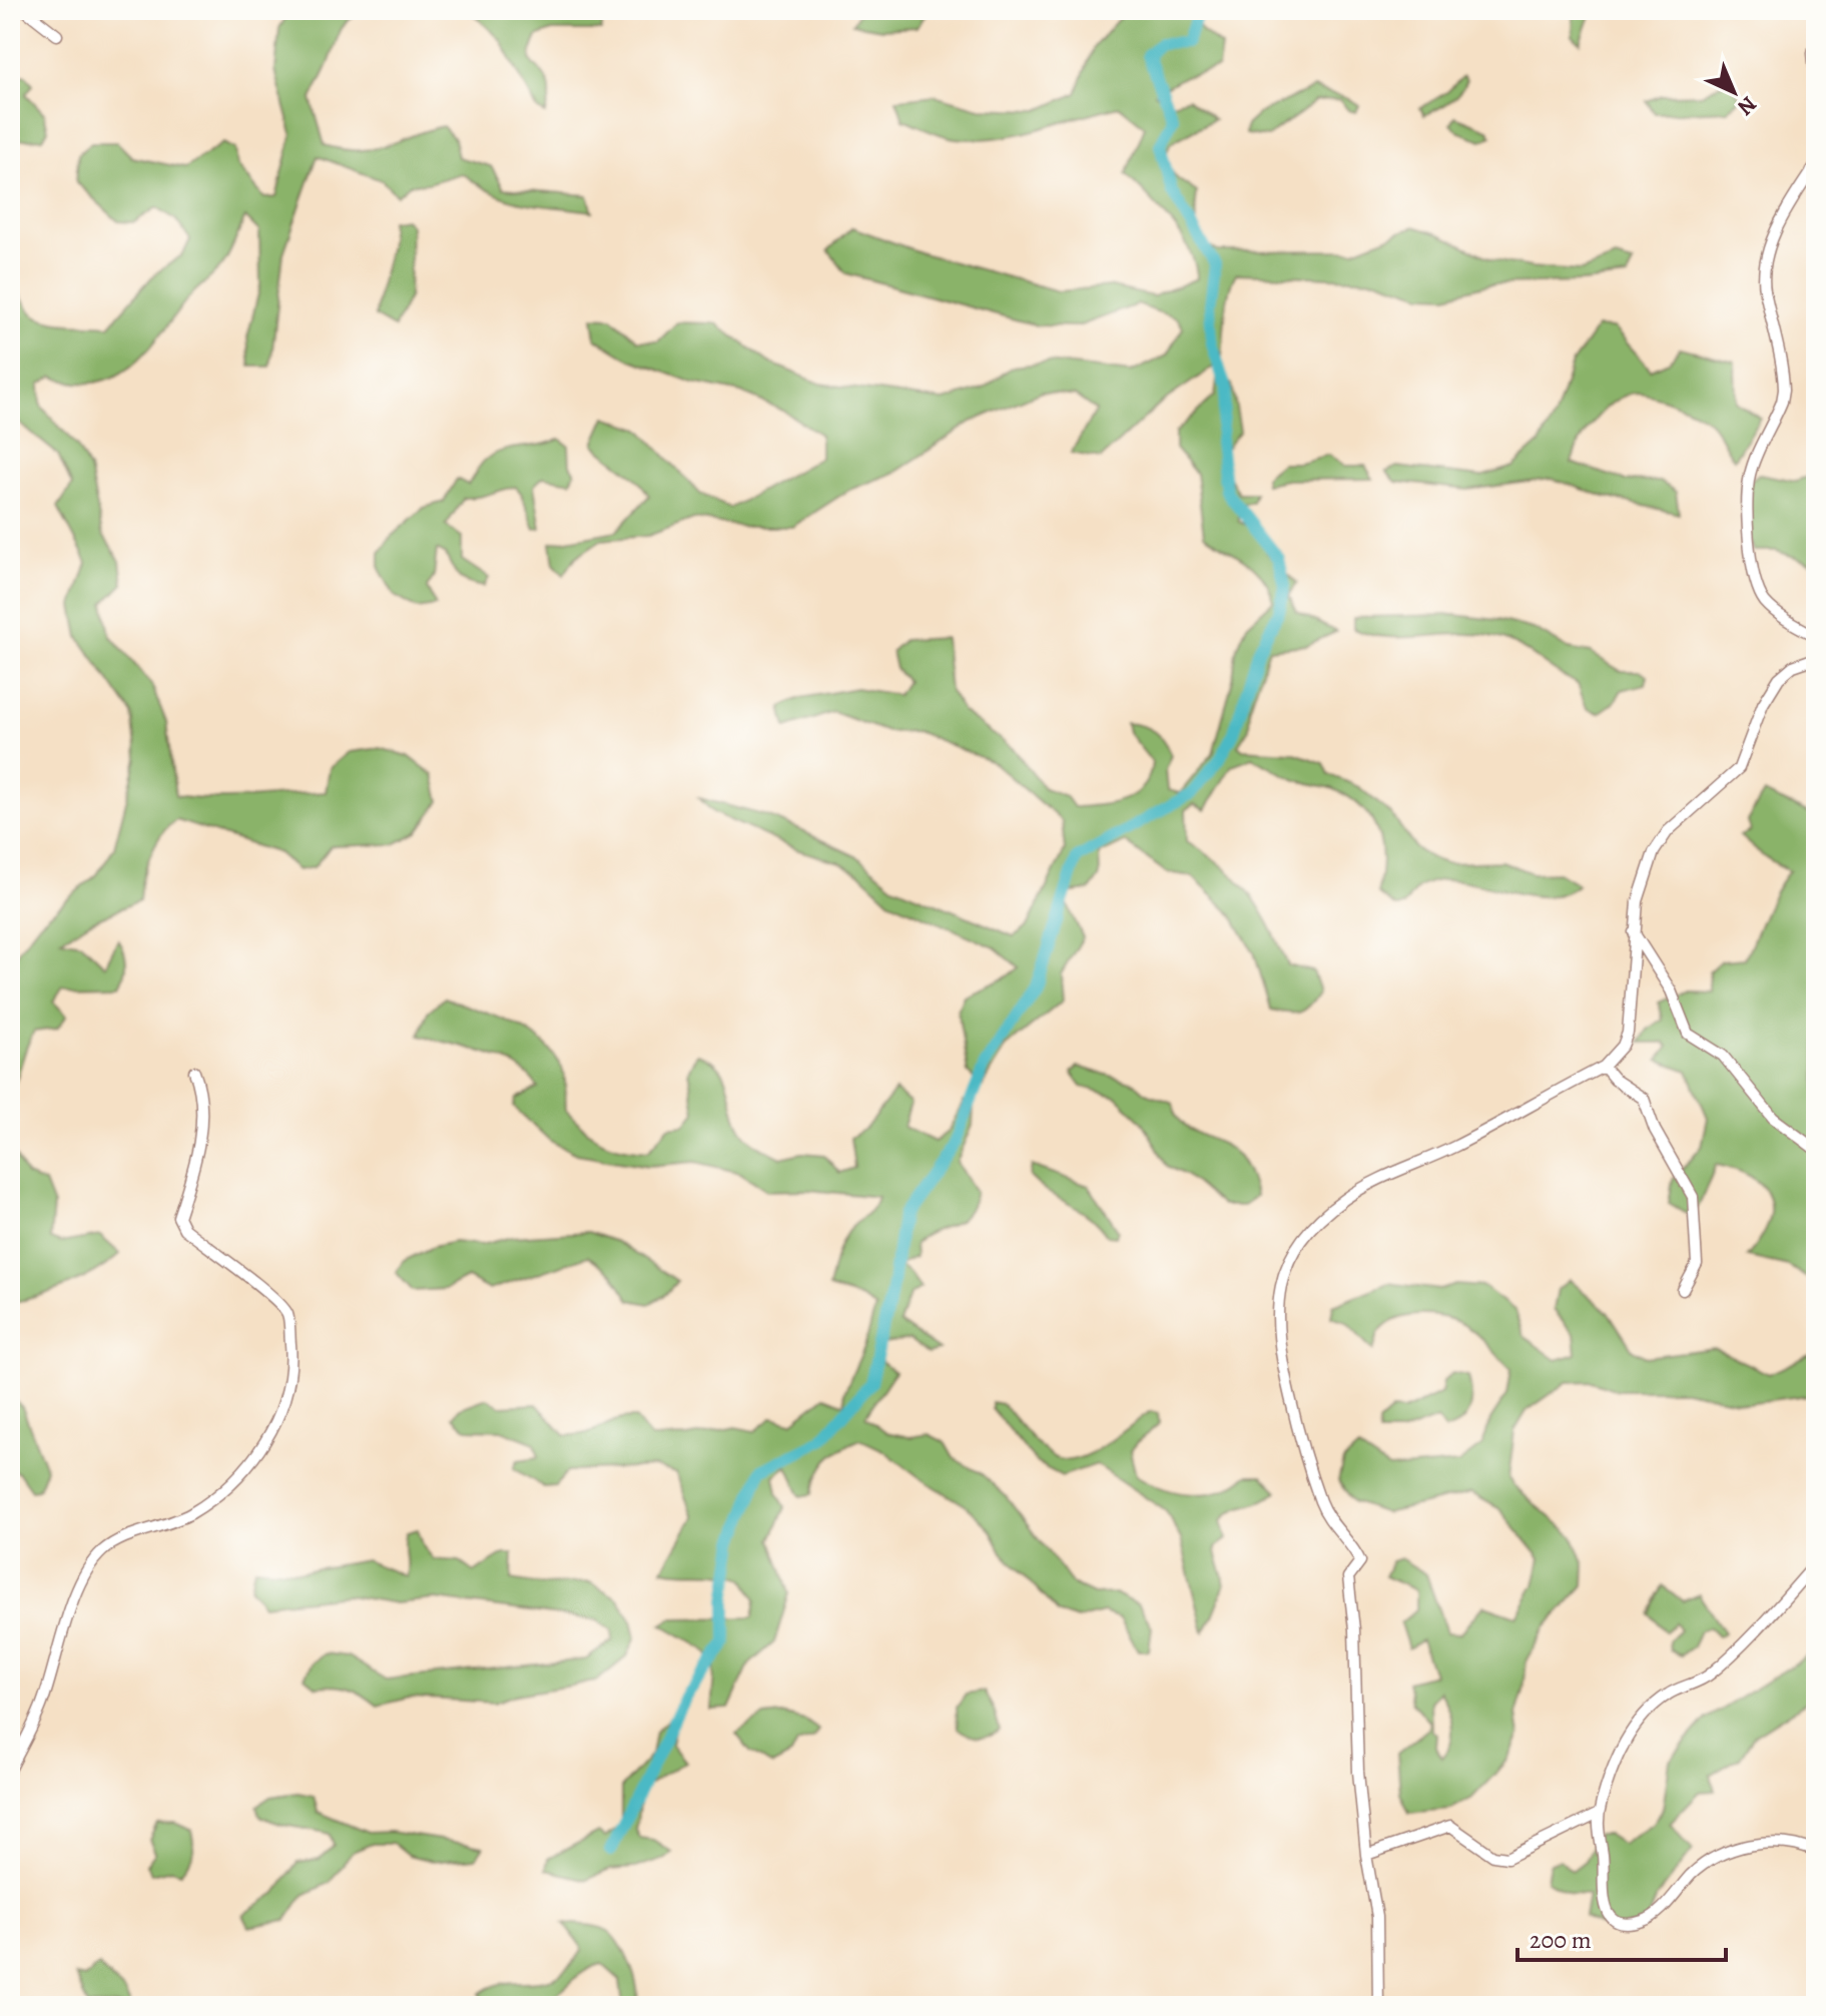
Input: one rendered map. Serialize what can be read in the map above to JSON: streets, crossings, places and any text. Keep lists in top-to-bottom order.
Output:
{
  "scale_bar": "200 m",
  "north": "bottom right"
}
